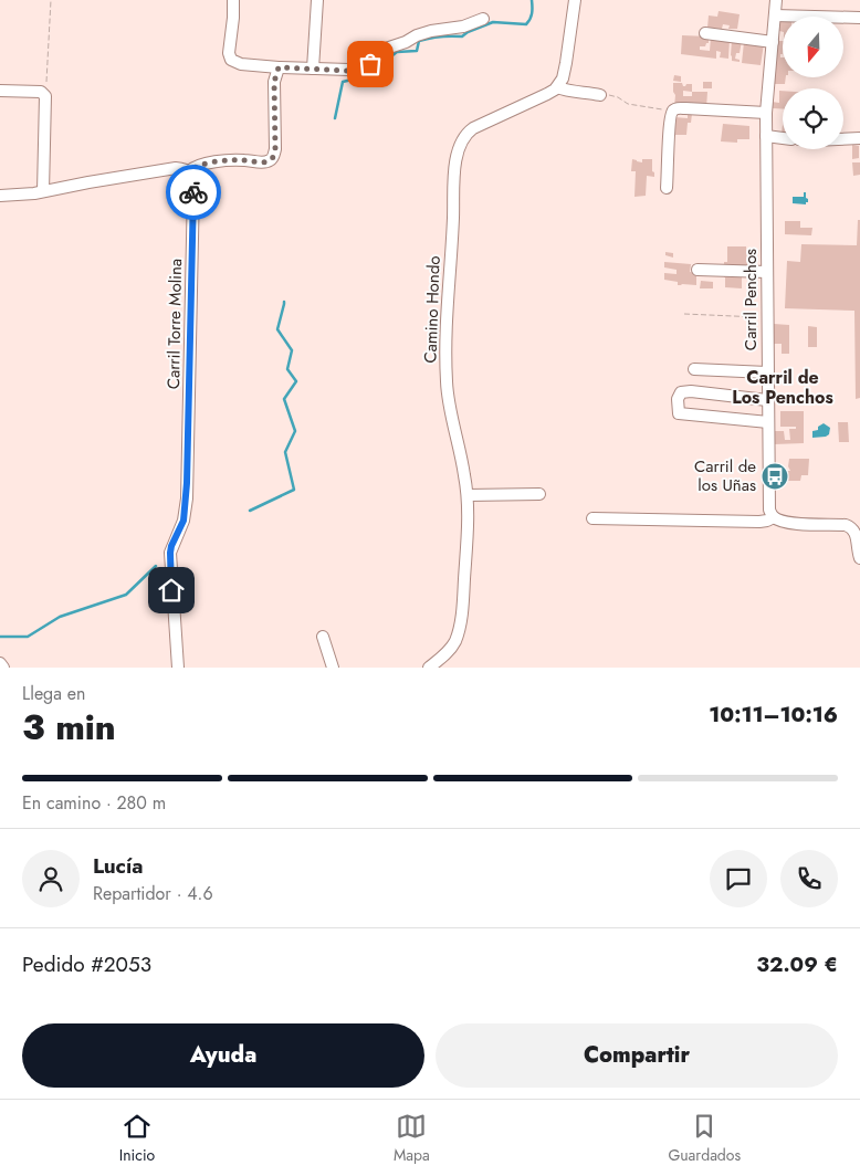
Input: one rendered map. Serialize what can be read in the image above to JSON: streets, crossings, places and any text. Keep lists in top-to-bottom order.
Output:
{
  "streets": {
    "street": ["Carril Penchos", "Camino Hondo", "Carril Torre Molina"]
  },
  "districts": ["Carril de Los Penchos"],
  "places": {
    "bus stop": ["Carril de los Uñas"]
  },
  "north": "bottom",
  "page": {
    "heading": ["3 min", "Llega en", "10:11–10:16"],
    "panel": [
      "Lucía",
      "Repartidor · 4.6",
      "Pedido #2053",
      "32.09 €"
    ],
    "bar": "En camino · 280 m",
    "buttons": ["Ayuda", "Compartir"],
    "tabs": ["Inicio", "Mapa", "Guardados"]
  }
}
